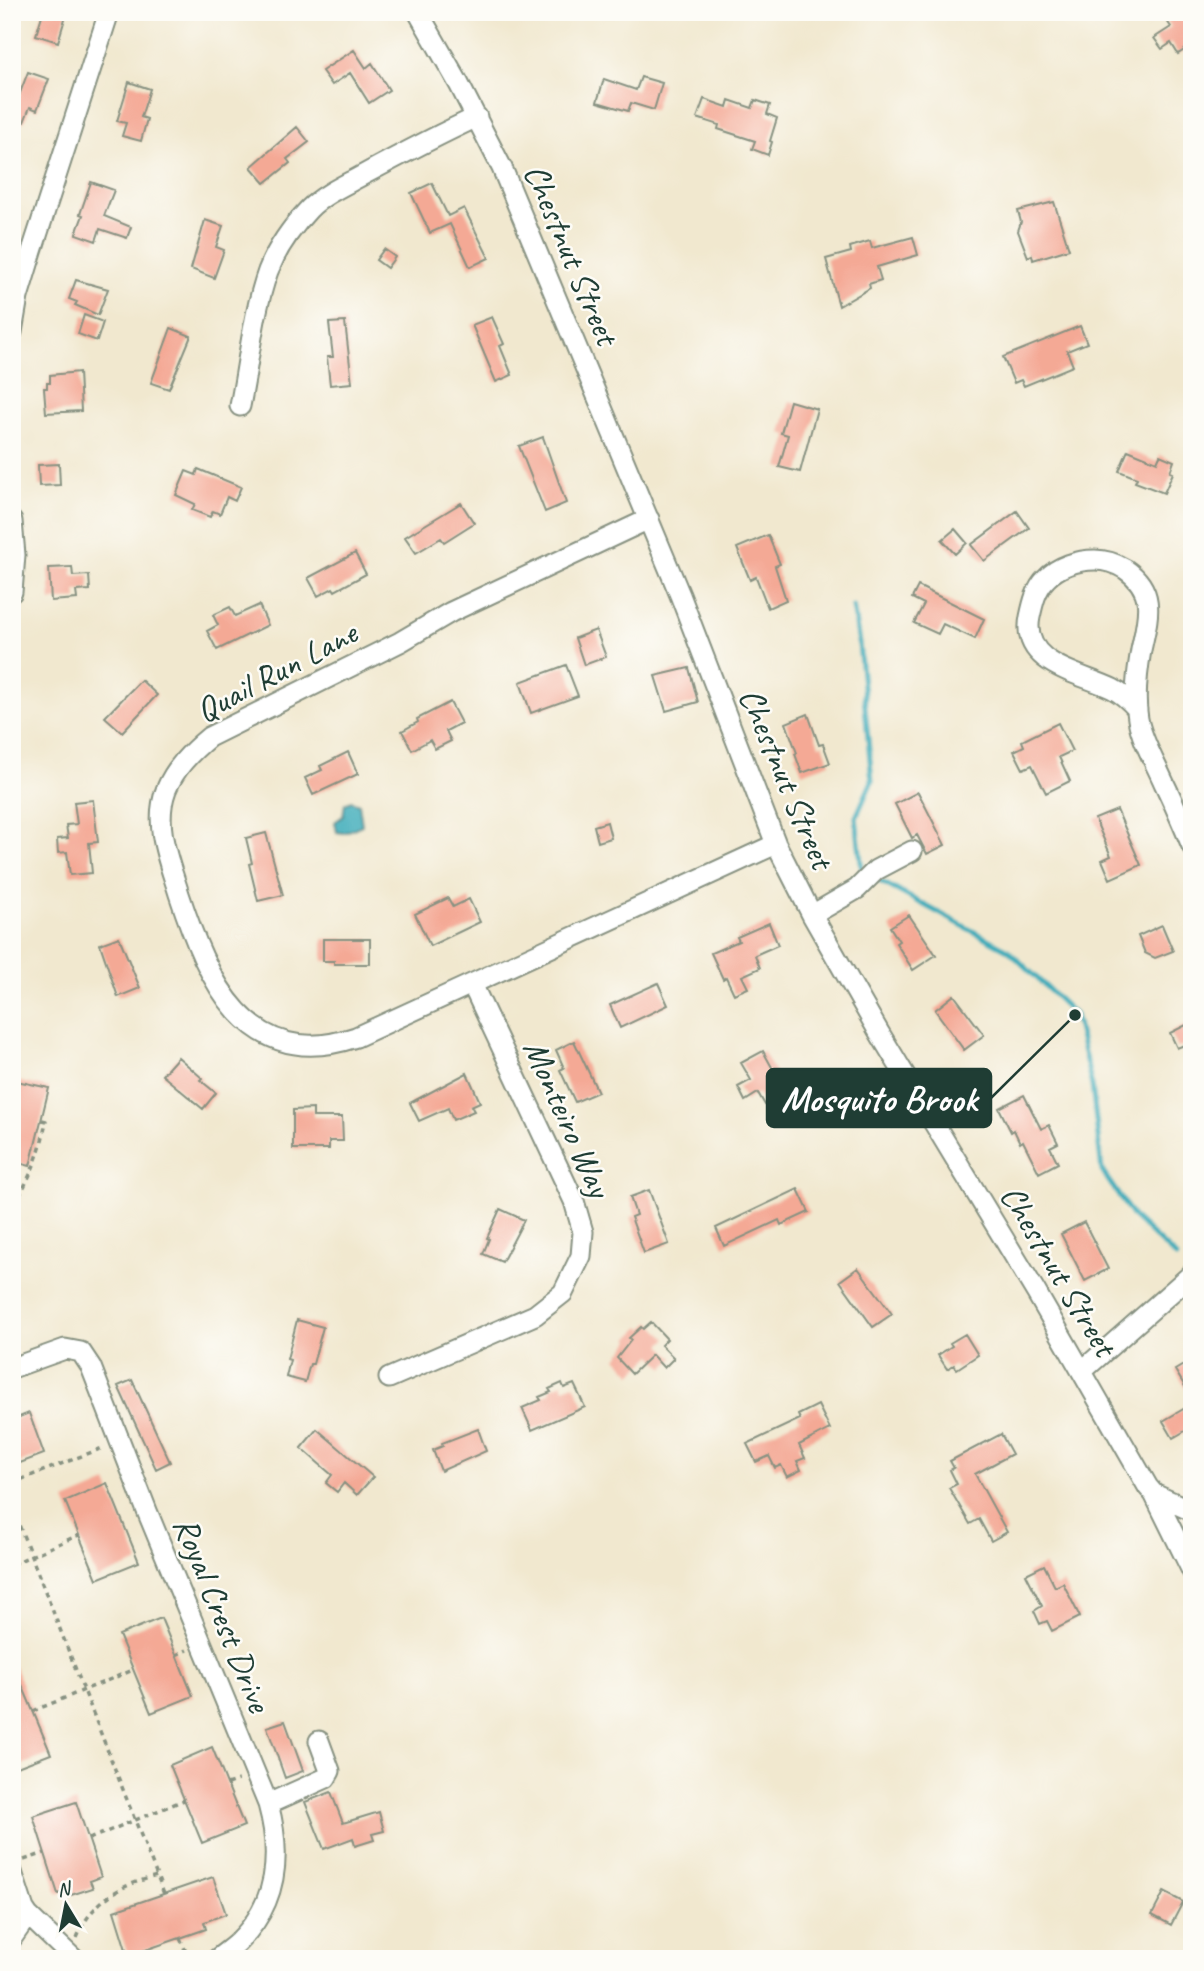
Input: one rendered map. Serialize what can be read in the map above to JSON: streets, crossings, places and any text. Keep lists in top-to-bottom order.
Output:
{
  "streets": {
    "street": [
      "Chestnut Street",
      "Quail Run Lane",
      "Monteiro Way",
      "Royal Crest Drive"
    ]
  },
  "crossings": [
    ["Chestnut Street", "Quail Run Lane"],
    ["Quail Run Lane", "Monteiro Way"]
  ],
  "places": ["Mosquito Brook"],
  "north": "top"
}
